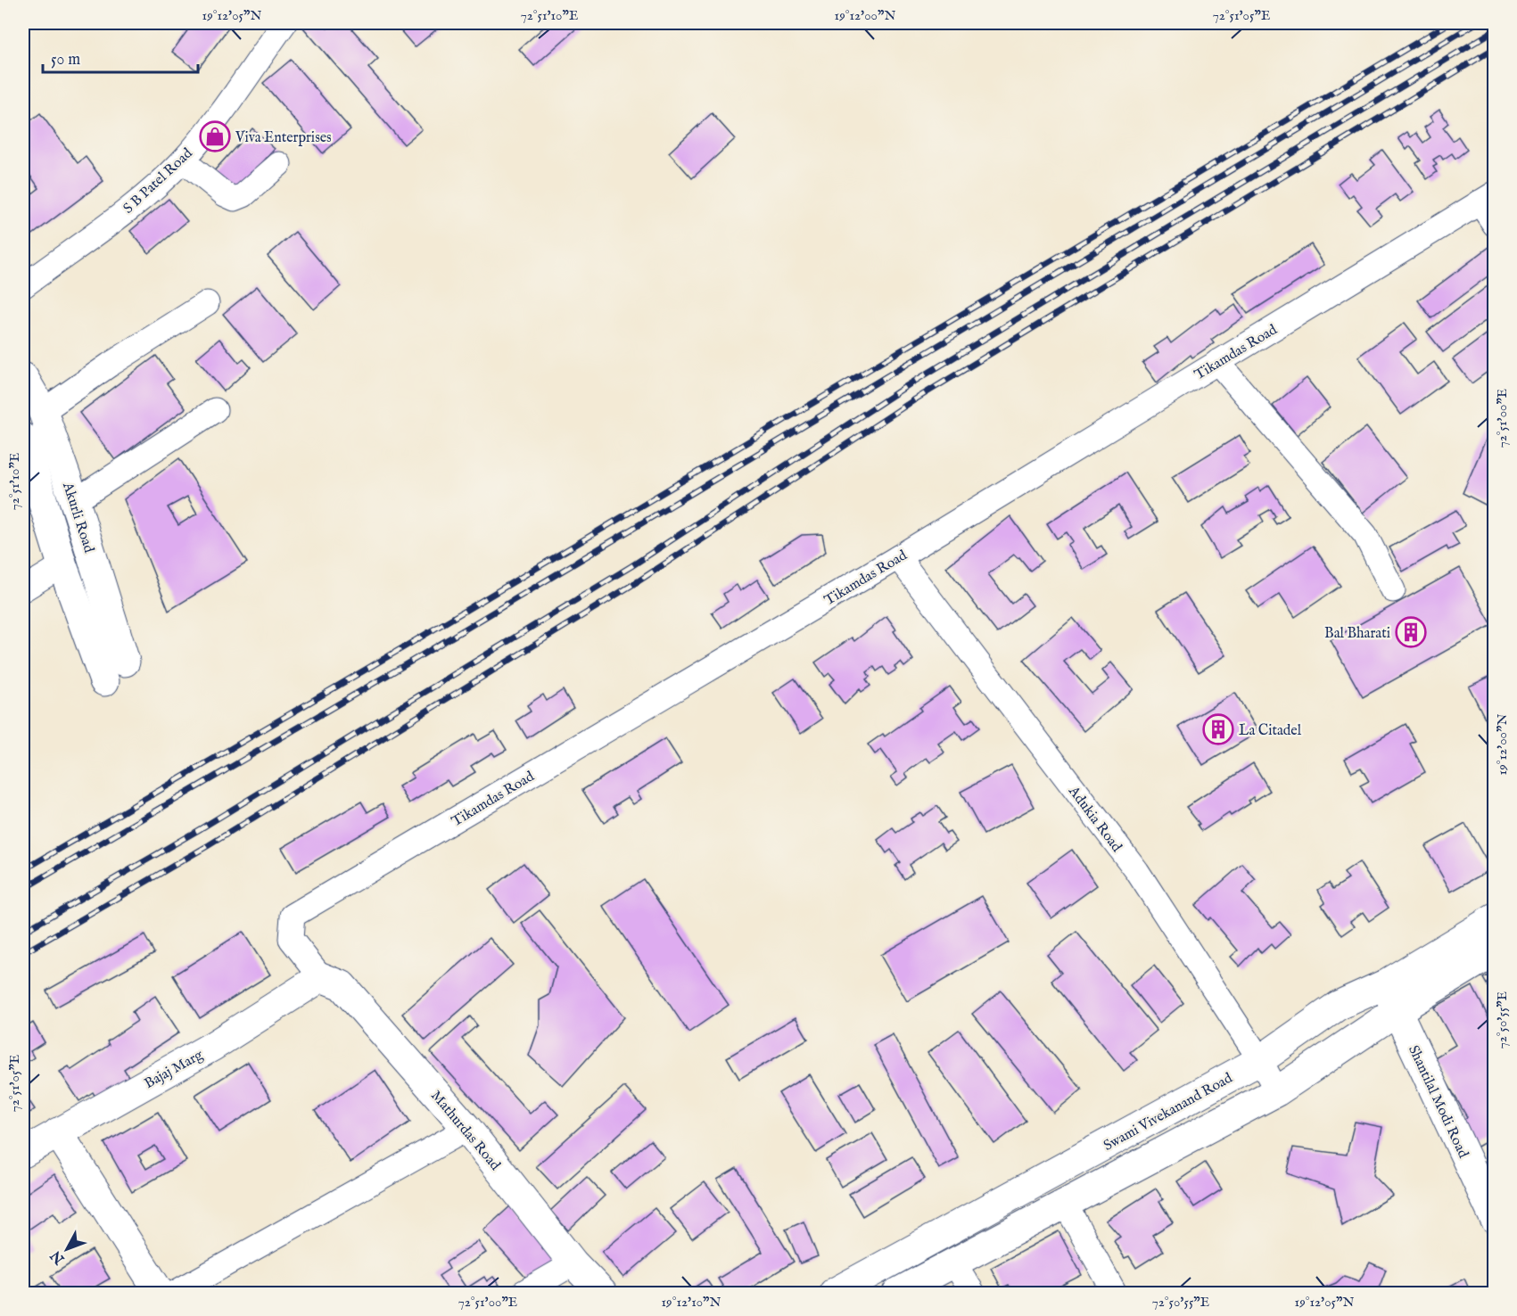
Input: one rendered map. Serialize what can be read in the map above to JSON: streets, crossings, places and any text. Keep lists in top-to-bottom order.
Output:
{
  "streets": {
    "street": [
      "S B Patel Road",
      "Tikamdas Road",
      "Akurli Road",
      "Adukia Road",
      "Bajaj Marg",
      "Shantilal Modi Road",
      "Swami Vivekanand Road",
      "Mathurdas Road"
    ]
  },
  "crossings": [
    ["Tikamdas Road", "Adukia Road"],
    ["Tikamdas Road", "Bajaj Marg"],
    ["Tikamdas Road", "Mathurdas Road"],
    ["Adukia Road", "Swami Vivekanand Road"],
    ["Bajaj Marg", "Mathurdas Road"],
    ["Shantilal Modi Road", "Swami Vivekanand Road"]
  ],
  "places": {
    "shop": ["Viva Enterprises"],
    "building": ["Bal Bharati", "La Citadel"]
  },
  "scale_bar": "50 m",
  "north": "bottom left",
  "coordinates": [
    "19°12'05\"N",
    "72°51'10\"E",
    "19°12'00\"N",
    "72°51'05\"E",
    "72°51'00\"E",
    "72°50'55\"E",
    "19°12'10\"N"
  ]
}
